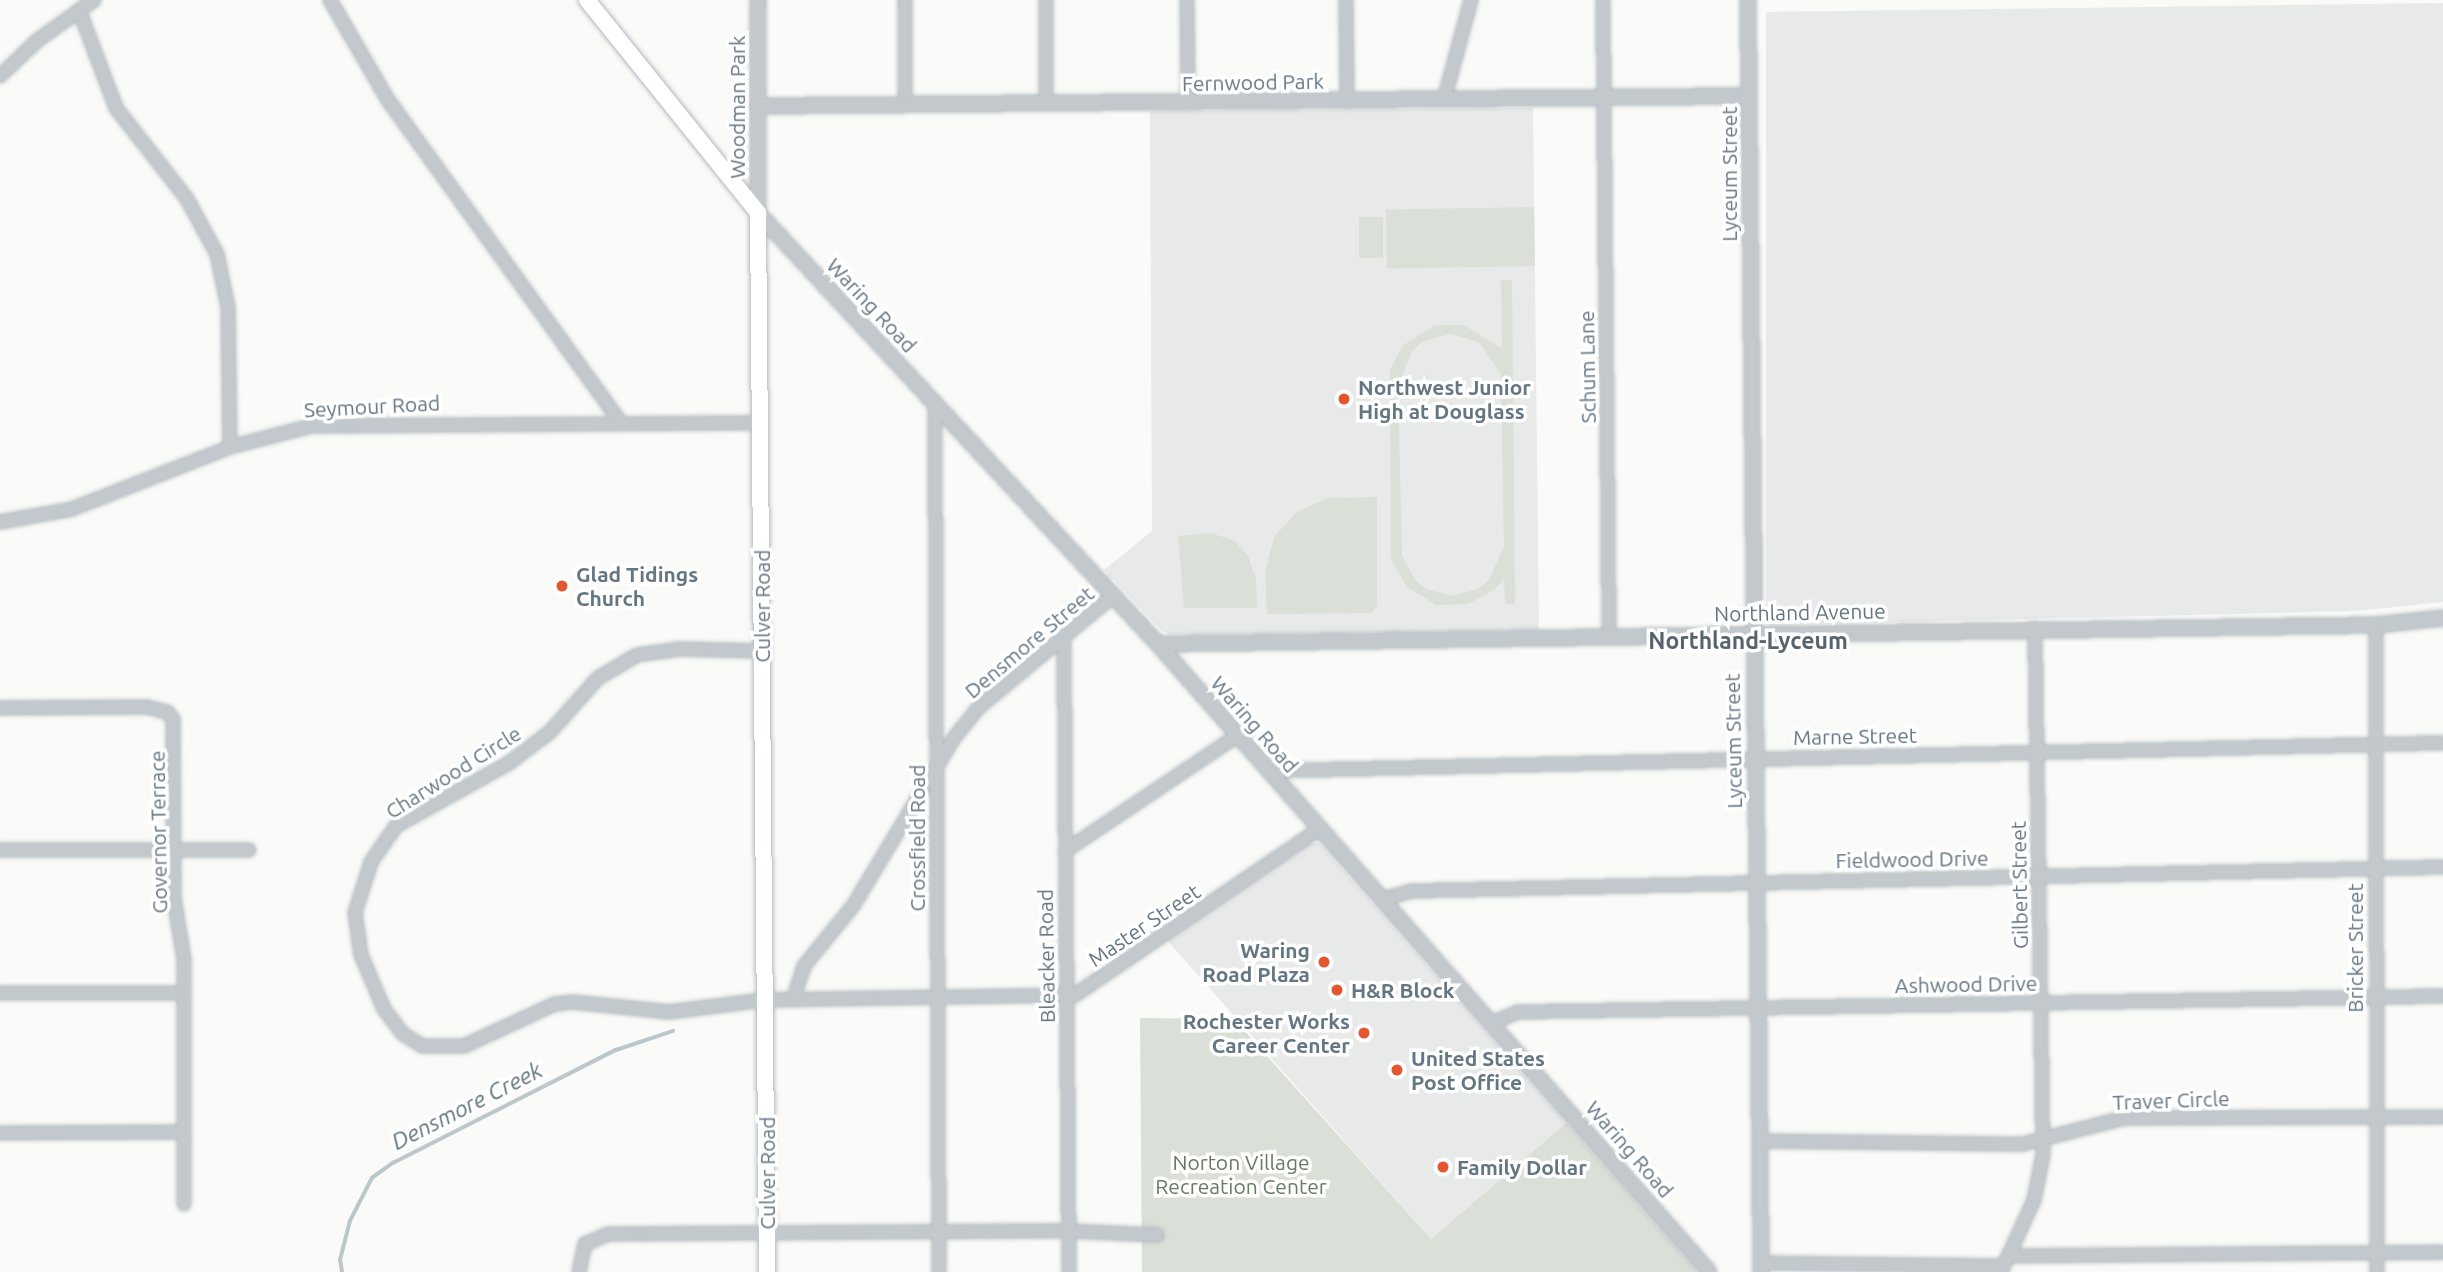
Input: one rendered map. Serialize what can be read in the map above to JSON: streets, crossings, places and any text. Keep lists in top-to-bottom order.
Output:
{
  "streets": {
    "main road": ["Culver Road"],
    "street": [
      "Fernwood Park",
      "Woodman Park",
      "Lyceum Street",
      "Waring Road",
      "Schum Lane",
      "Seymour Road",
      "Northland Avenue",
      "Densmore Street",
      "Marne Street",
      "Charwood Circle",
      "Governor Terrace",
      "Crossfield Road",
      "Fieldwood Drive",
      "Gilbert Street",
      "Master Street",
      "Bricker Street",
      "Bleacker Road",
      "Ashwood Drive",
      "Traver Circle"
    ]
  },
  "crossings": [
    ["Fernwood Park", "Woodman Park"],
    ["Fernwood Park", "Lyceum Street"],
    ["Fernwood Park", "Schum Lane"],
    ["Woodman Park", "Waring Road"],
    ["Woodman Park", "Culver Road"],
    ["Lyceum Street", "Northland Avenue"],
    ["Lyceum Street", "Marne Street"],
    ["Lyceum Street", "Fieldwood Drive"],
    ["Lyceum Street", "Ashwood Drive"],
    ["Lyceum Street", "Traver Circle"],
    ["Waring Road", "Culver Road"],
    ["Waring Road", "Northland Avenue"],
    ["Waring Road", "Densmore Street"],
    ["Waring Road", "Marne Street"],
    ["Waring Road", "Crossfield Road"],
    ["Waring Road", "Fieldwood Drive"],
    ["Waring Road", "Master Street"],
    ["Waring Road", "Ashwood Drive"],
    ["Schum Lane", "Northland Avenue"],
    ["Seymour Road", "Culver Road"],
    ["Culver Road", "Charwood Circle"],
    ["Culver Road", "Master Street"],
    ["Northland Avenue", "Gilbert Street"],
    ["Northland Avenue", "Bricker Street"],
    ["Densmore Street", "Crossfield Road"],
    ["Densmore Street", "Master Street"],
    ["Densmore Street", "Bleacker Road"],
    ["Marne Street", "Gilbert Street"],
    ["Marne Street", "Bricker Street"],
    ["Charwood Circle", "Master Street"],
    ["Crossfield Road", "Master Street"],
    ["Fieldwood Drive", "Gilbert Street"],
    ["Fieldwood Drive", "Bricker Street"],
    ["Gilbert Street", "Ashwood Drive"],
    ["Gilbert Street", "Traver Circle"],
    ["Master Street", "Bleacker Road"],
    ["Bricker Street", "Ashwood Drive"],
    ["Bricker Street", "Traver Circle"]
  ],
  "districts": ["Northland-Lyceum"],
  "water": ["Densmore Creek"],
  "parks": ["Norton Village Recreation Center"],
  "places": [
    "Northwest Junior High at Douglass",
    "Glad Tidings Church",
    "Waring Road Plaza",
    "H&R Block",
    "Rochester Works Career Center",
    "United States Post Office",
    "Family Dollar"
  ]
}
